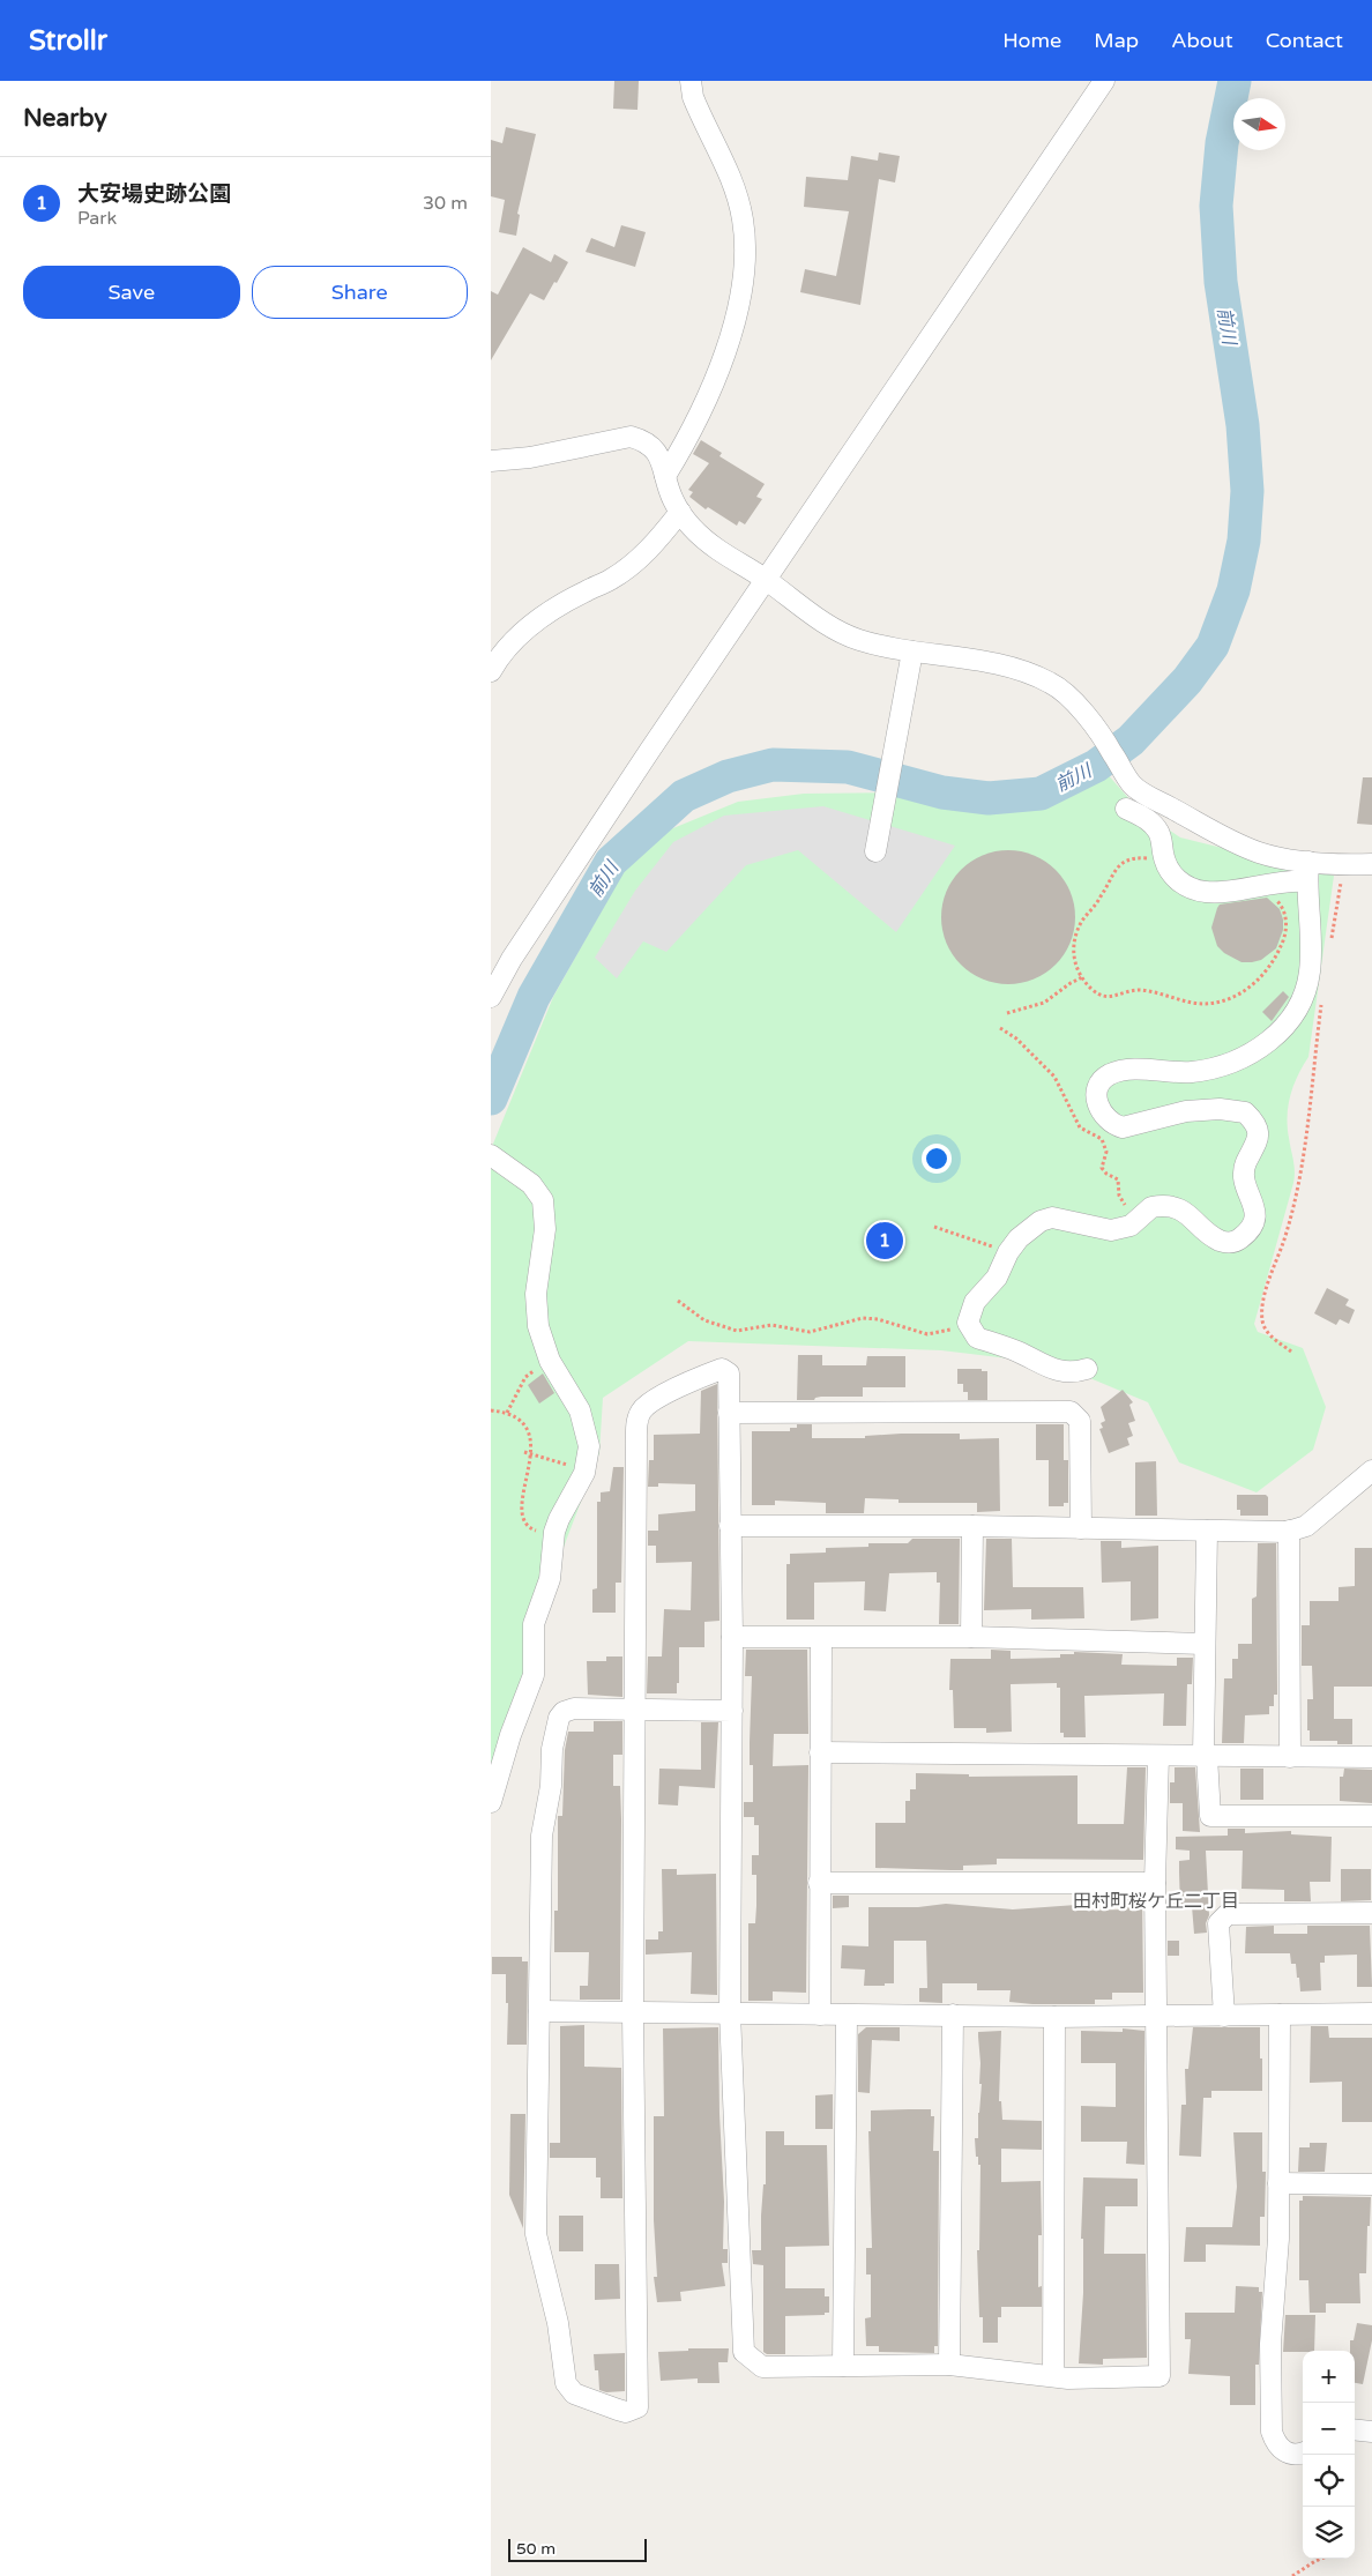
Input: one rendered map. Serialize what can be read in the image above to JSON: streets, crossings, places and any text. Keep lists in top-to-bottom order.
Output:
{
  "districts": ["田村町桜ケ丘二丁目"],
  "water": ["前川"],
  "scale_bar": "50 m",
  "north": "right",
  "page": {
    "header": "Strollr",
    "nav": [
      "Home",
      "Map",
      "About",
      "Contact"
    ],
    "heading": "Nearby",
    "list": [
      {
        "mark": "1",
        "name": "大安場史跡公園",
        "note": "Park",
        "value": "30 m"
      }
    ],
    "buttons": ["Save", "Share"],
    "pins": "1",
    "map_buttons": ["+", "−"],
    "scale": "50 m"
  }
}
